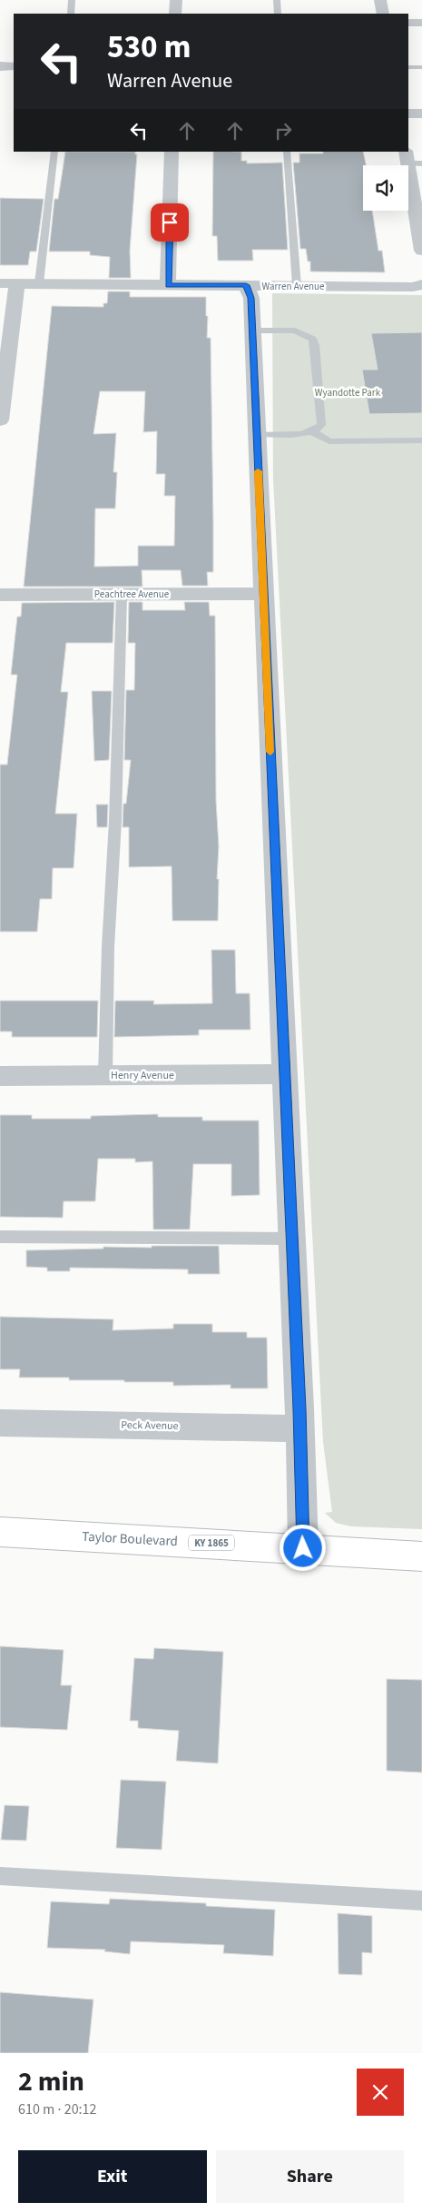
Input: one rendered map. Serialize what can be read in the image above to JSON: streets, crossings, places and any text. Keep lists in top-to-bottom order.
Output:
{
  "streets": {
    "main road": ["Taylor Boulevard", "KY 1865"],
    "street": [
      "Warren Avenue",
      "Peachtree Avenue",
      "Henry Avenue",
      "Peck Avenue"
    ]
  },
  "parks": ["Wyandotte Park"],
  "page": {
    "turn": ["530 m", "Warren Avenue"],
    "heading": ["2 min", "610 m · 20:12"],
    "buttons": ["Exit", "Share"]
  }
}
